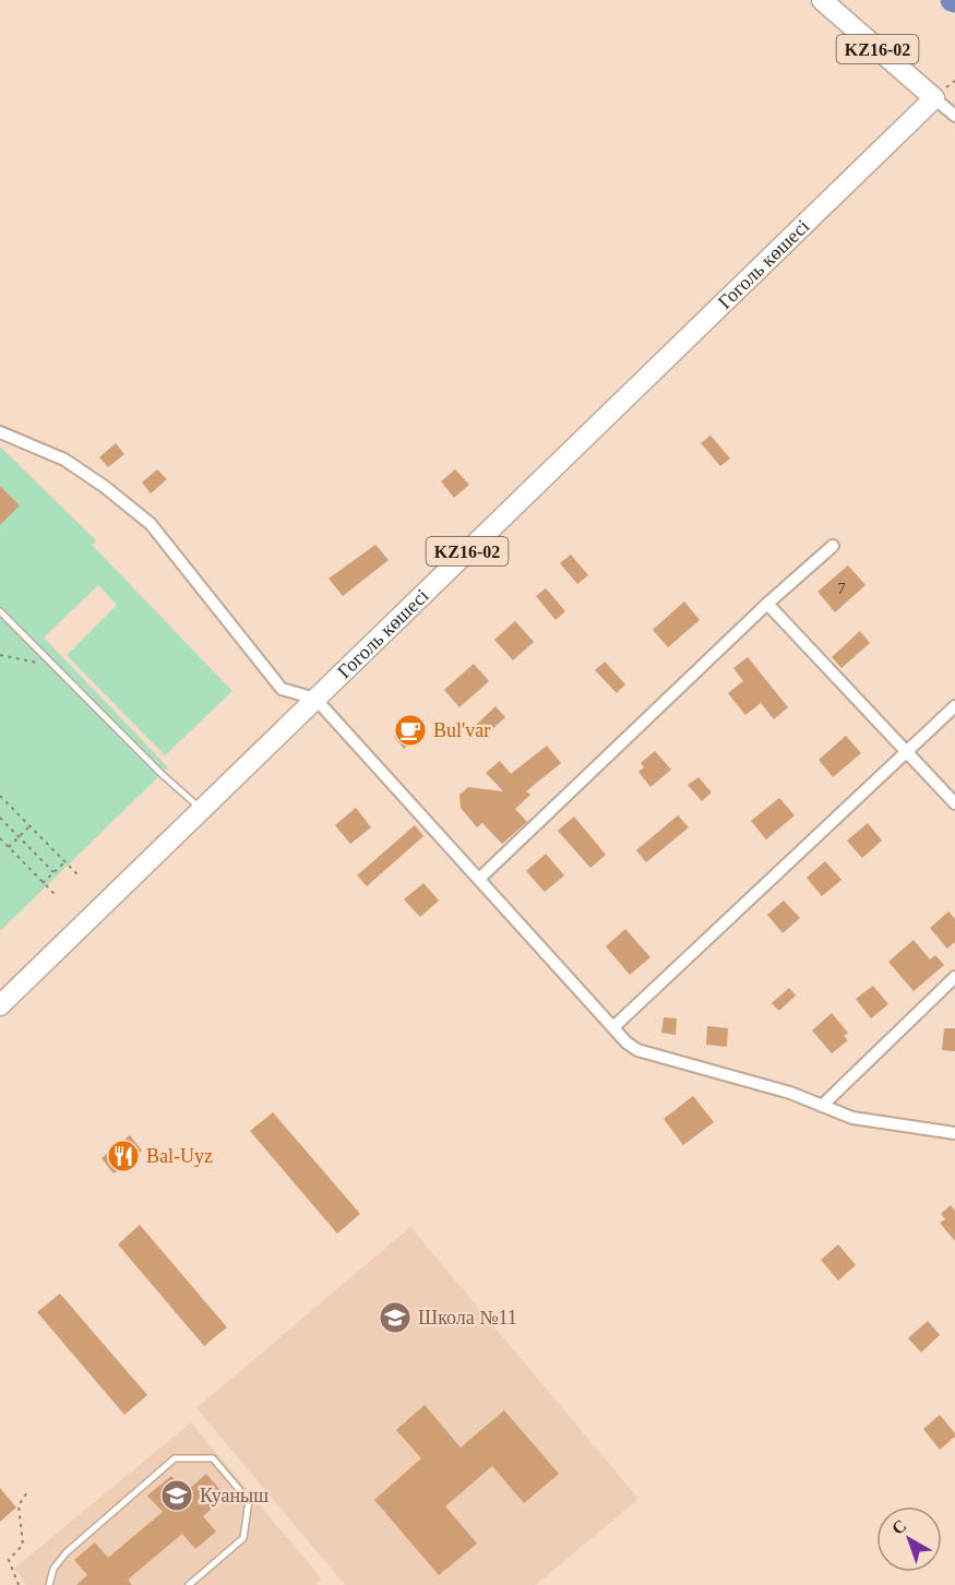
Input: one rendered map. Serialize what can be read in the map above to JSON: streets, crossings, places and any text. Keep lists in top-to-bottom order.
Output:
{
  "streets": {
    "main road": ["KZ16-02", "Гоголь көшесі"]
  },
  "crossings": [
    ["KZ16-02", "Гоголь көшесі"]
  ],
  "places": {
    "cafe": ["Bul'var"],
    "restaurant": ["Bal-Uyz"],
    "school or university": ["Школа №11", "Куаныш"]
  },
  "house_numbers": ["7"],
  "north": "top left"
}
